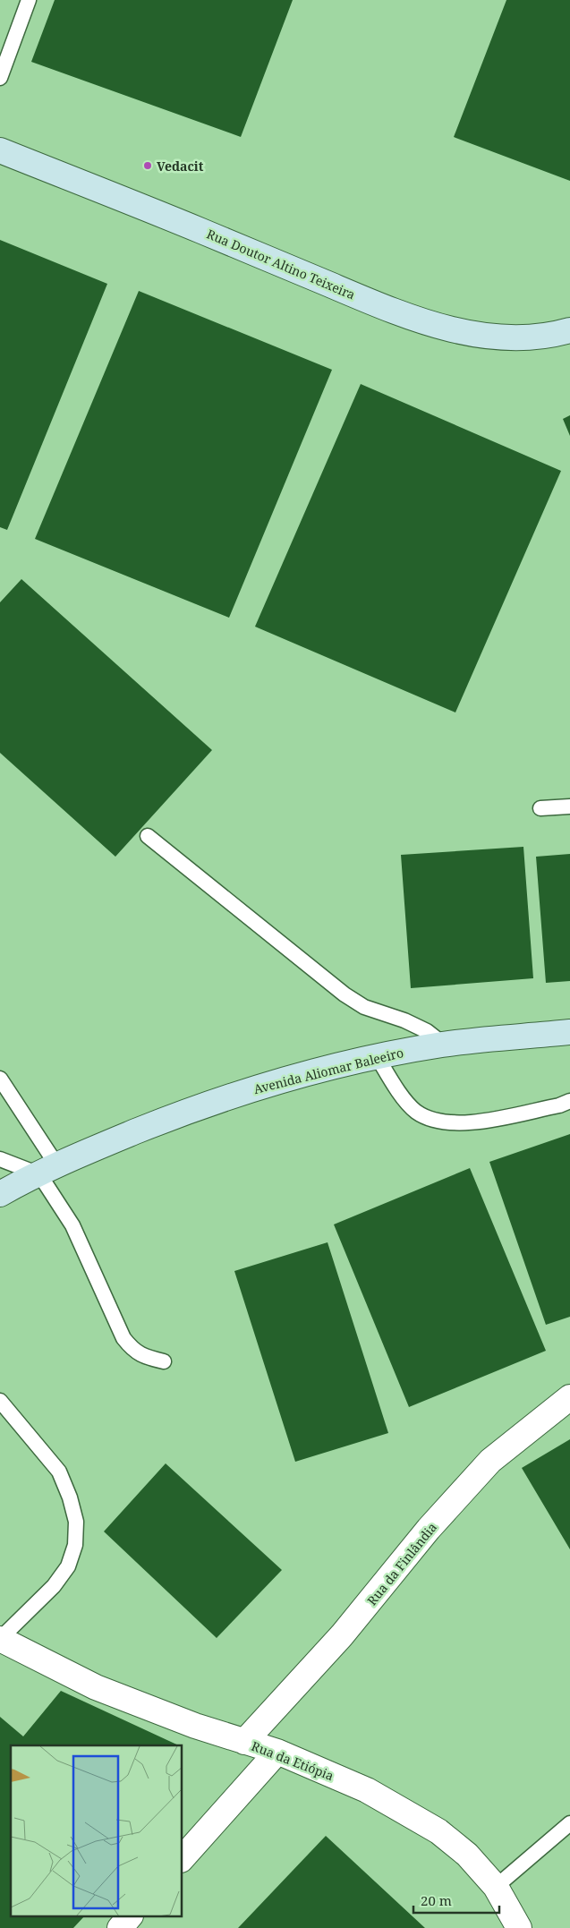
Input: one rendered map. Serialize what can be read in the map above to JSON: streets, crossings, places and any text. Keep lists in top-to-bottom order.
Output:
{
  "streets": {
    "street": [
      "Rua Doutor Altino Teixeira",
      "Avenida Aliomar Baleeiro",
      "Rua da Finlândia",
      "Rua da Etiópia"
    ]
  },
  "crossings": [
    ["Rua da Finlândia", "Rua da Etiópia"]
  ],
  "places": ["Vedacit"],
  "scale_bar": "20 m"
}
